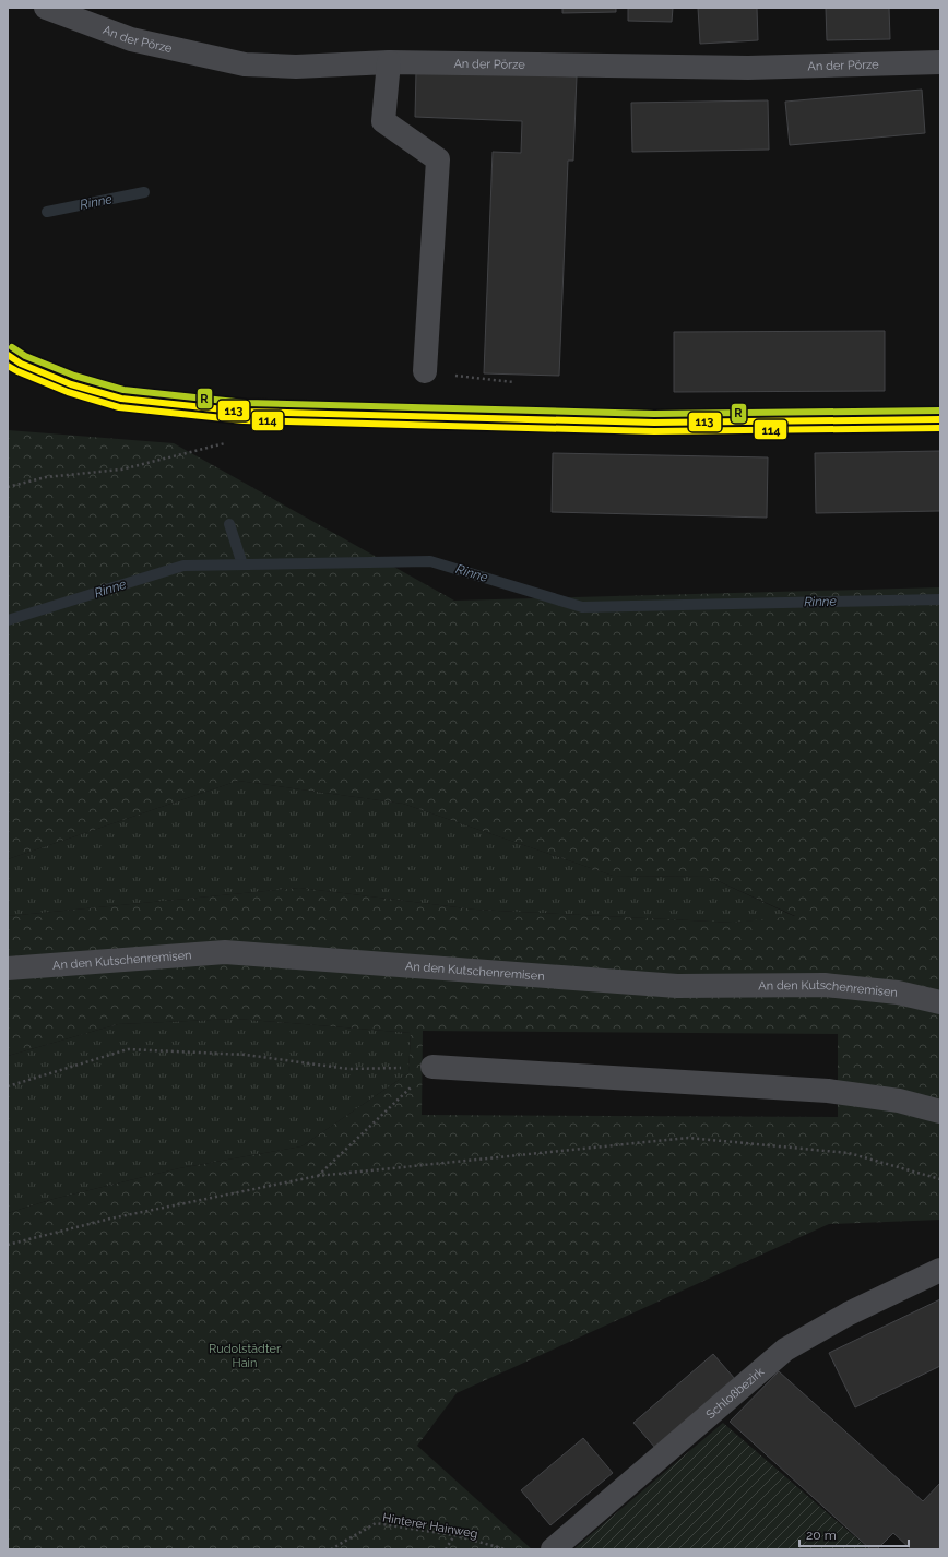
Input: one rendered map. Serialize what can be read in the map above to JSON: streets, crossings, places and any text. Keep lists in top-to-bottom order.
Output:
{
  "streets": {
    "street": ["An der Pörze", "An den Kutschenremisen", "Schloßbezirk"],
    "path": ["Hinterer Hainweg"]
  },
  "water": ["Rinne"],
  "parks": ["Rudolstädter Hain"],
  "lines": ["transit line R", "transit line 113", "transit line 114"],
  "scale_bar": "20 m"
}
